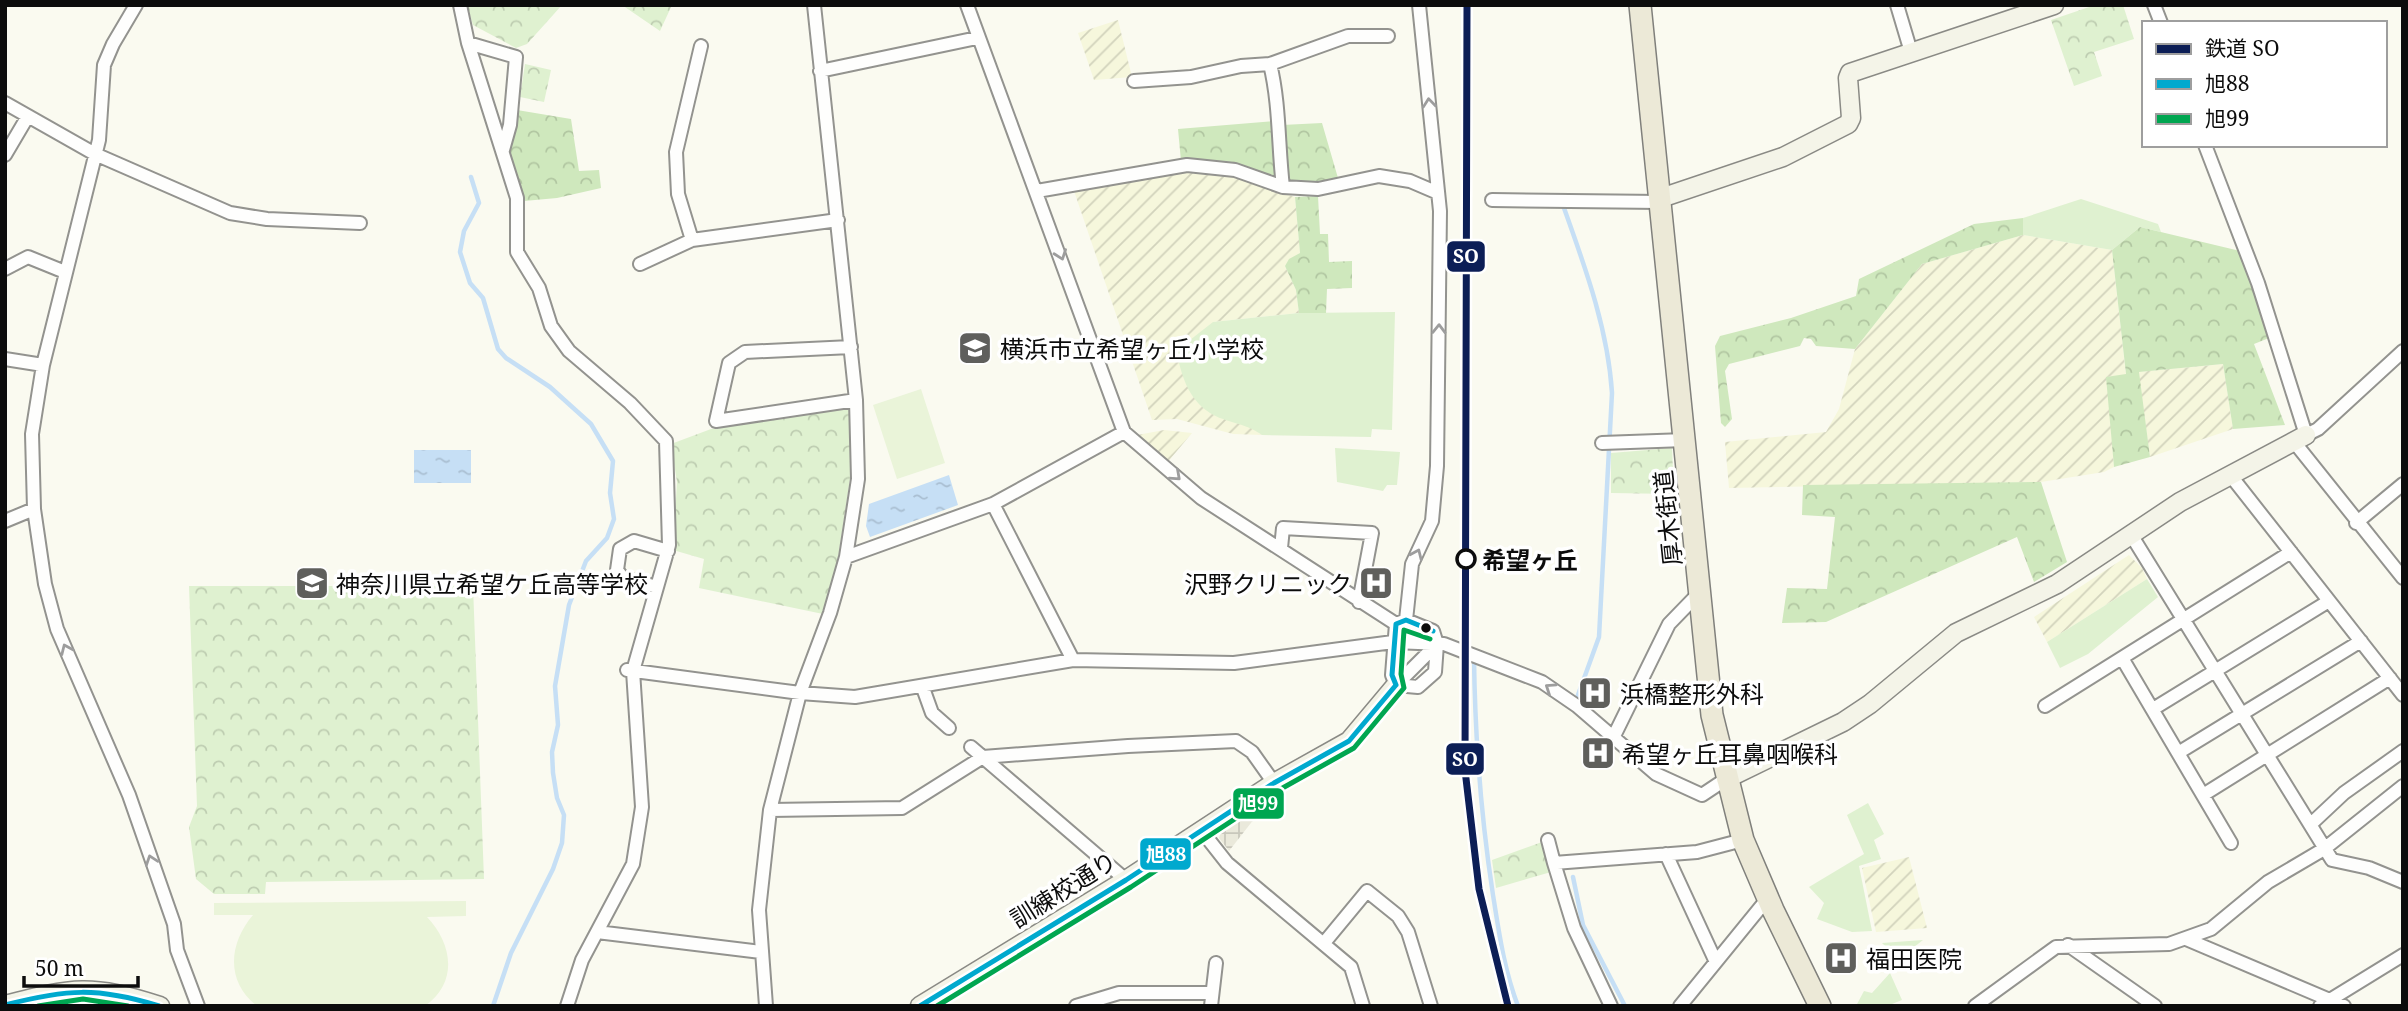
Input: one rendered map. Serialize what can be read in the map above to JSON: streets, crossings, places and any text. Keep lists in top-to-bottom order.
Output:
{
  "streets": {
    "main road": ["厚木街道"],
    "street": ["訓練校通り"]
  },
  "places": {
    "school or university": ["横浜市立希望ヶ丘小学校", "神奈川県立希望ケ丘高等学校"],
    "other": ["希望ヶ丘"],
    "hospital": [
      "沢野クリニック",
      "浜橋整形外科",
      "希望ヶ丘耳鼻咽喉科",
      "福田医院"
    ]
  },
  "lines": ["rail line SO", "transit line 旭88", "transit line 旭99"],
  "legend": ["鉄道 SO", "旭88", "旭99"],
  "scale_bar": "50 m"
}
